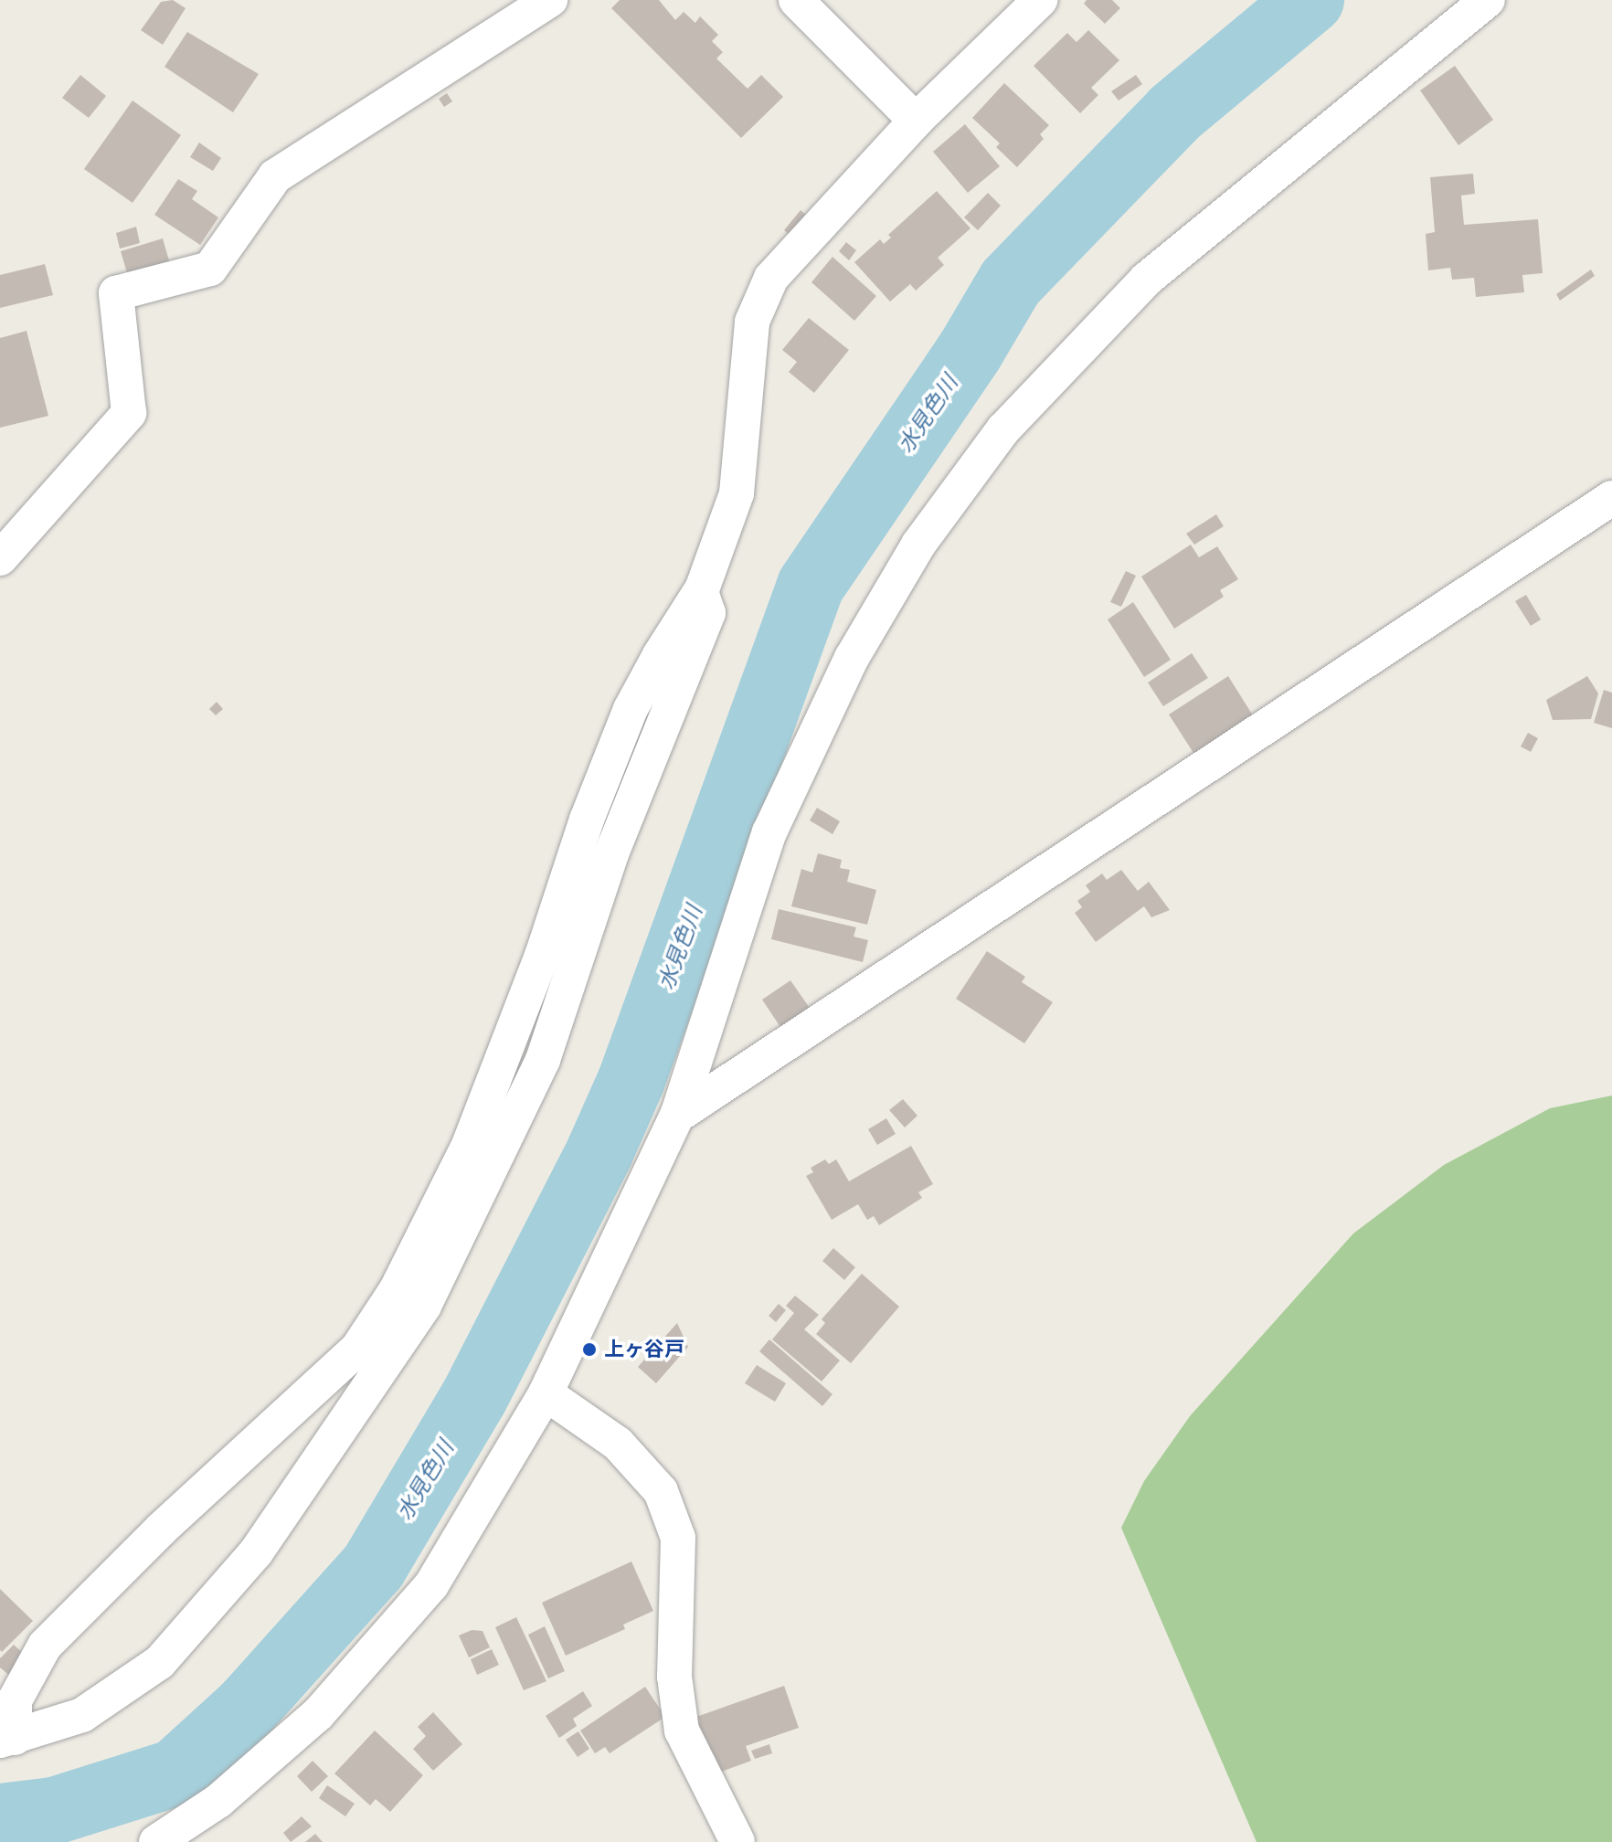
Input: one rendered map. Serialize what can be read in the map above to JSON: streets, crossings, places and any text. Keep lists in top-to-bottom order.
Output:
{
  "water": ["水見色川"],
  "places": ["上ヶ谷戸"]
}
